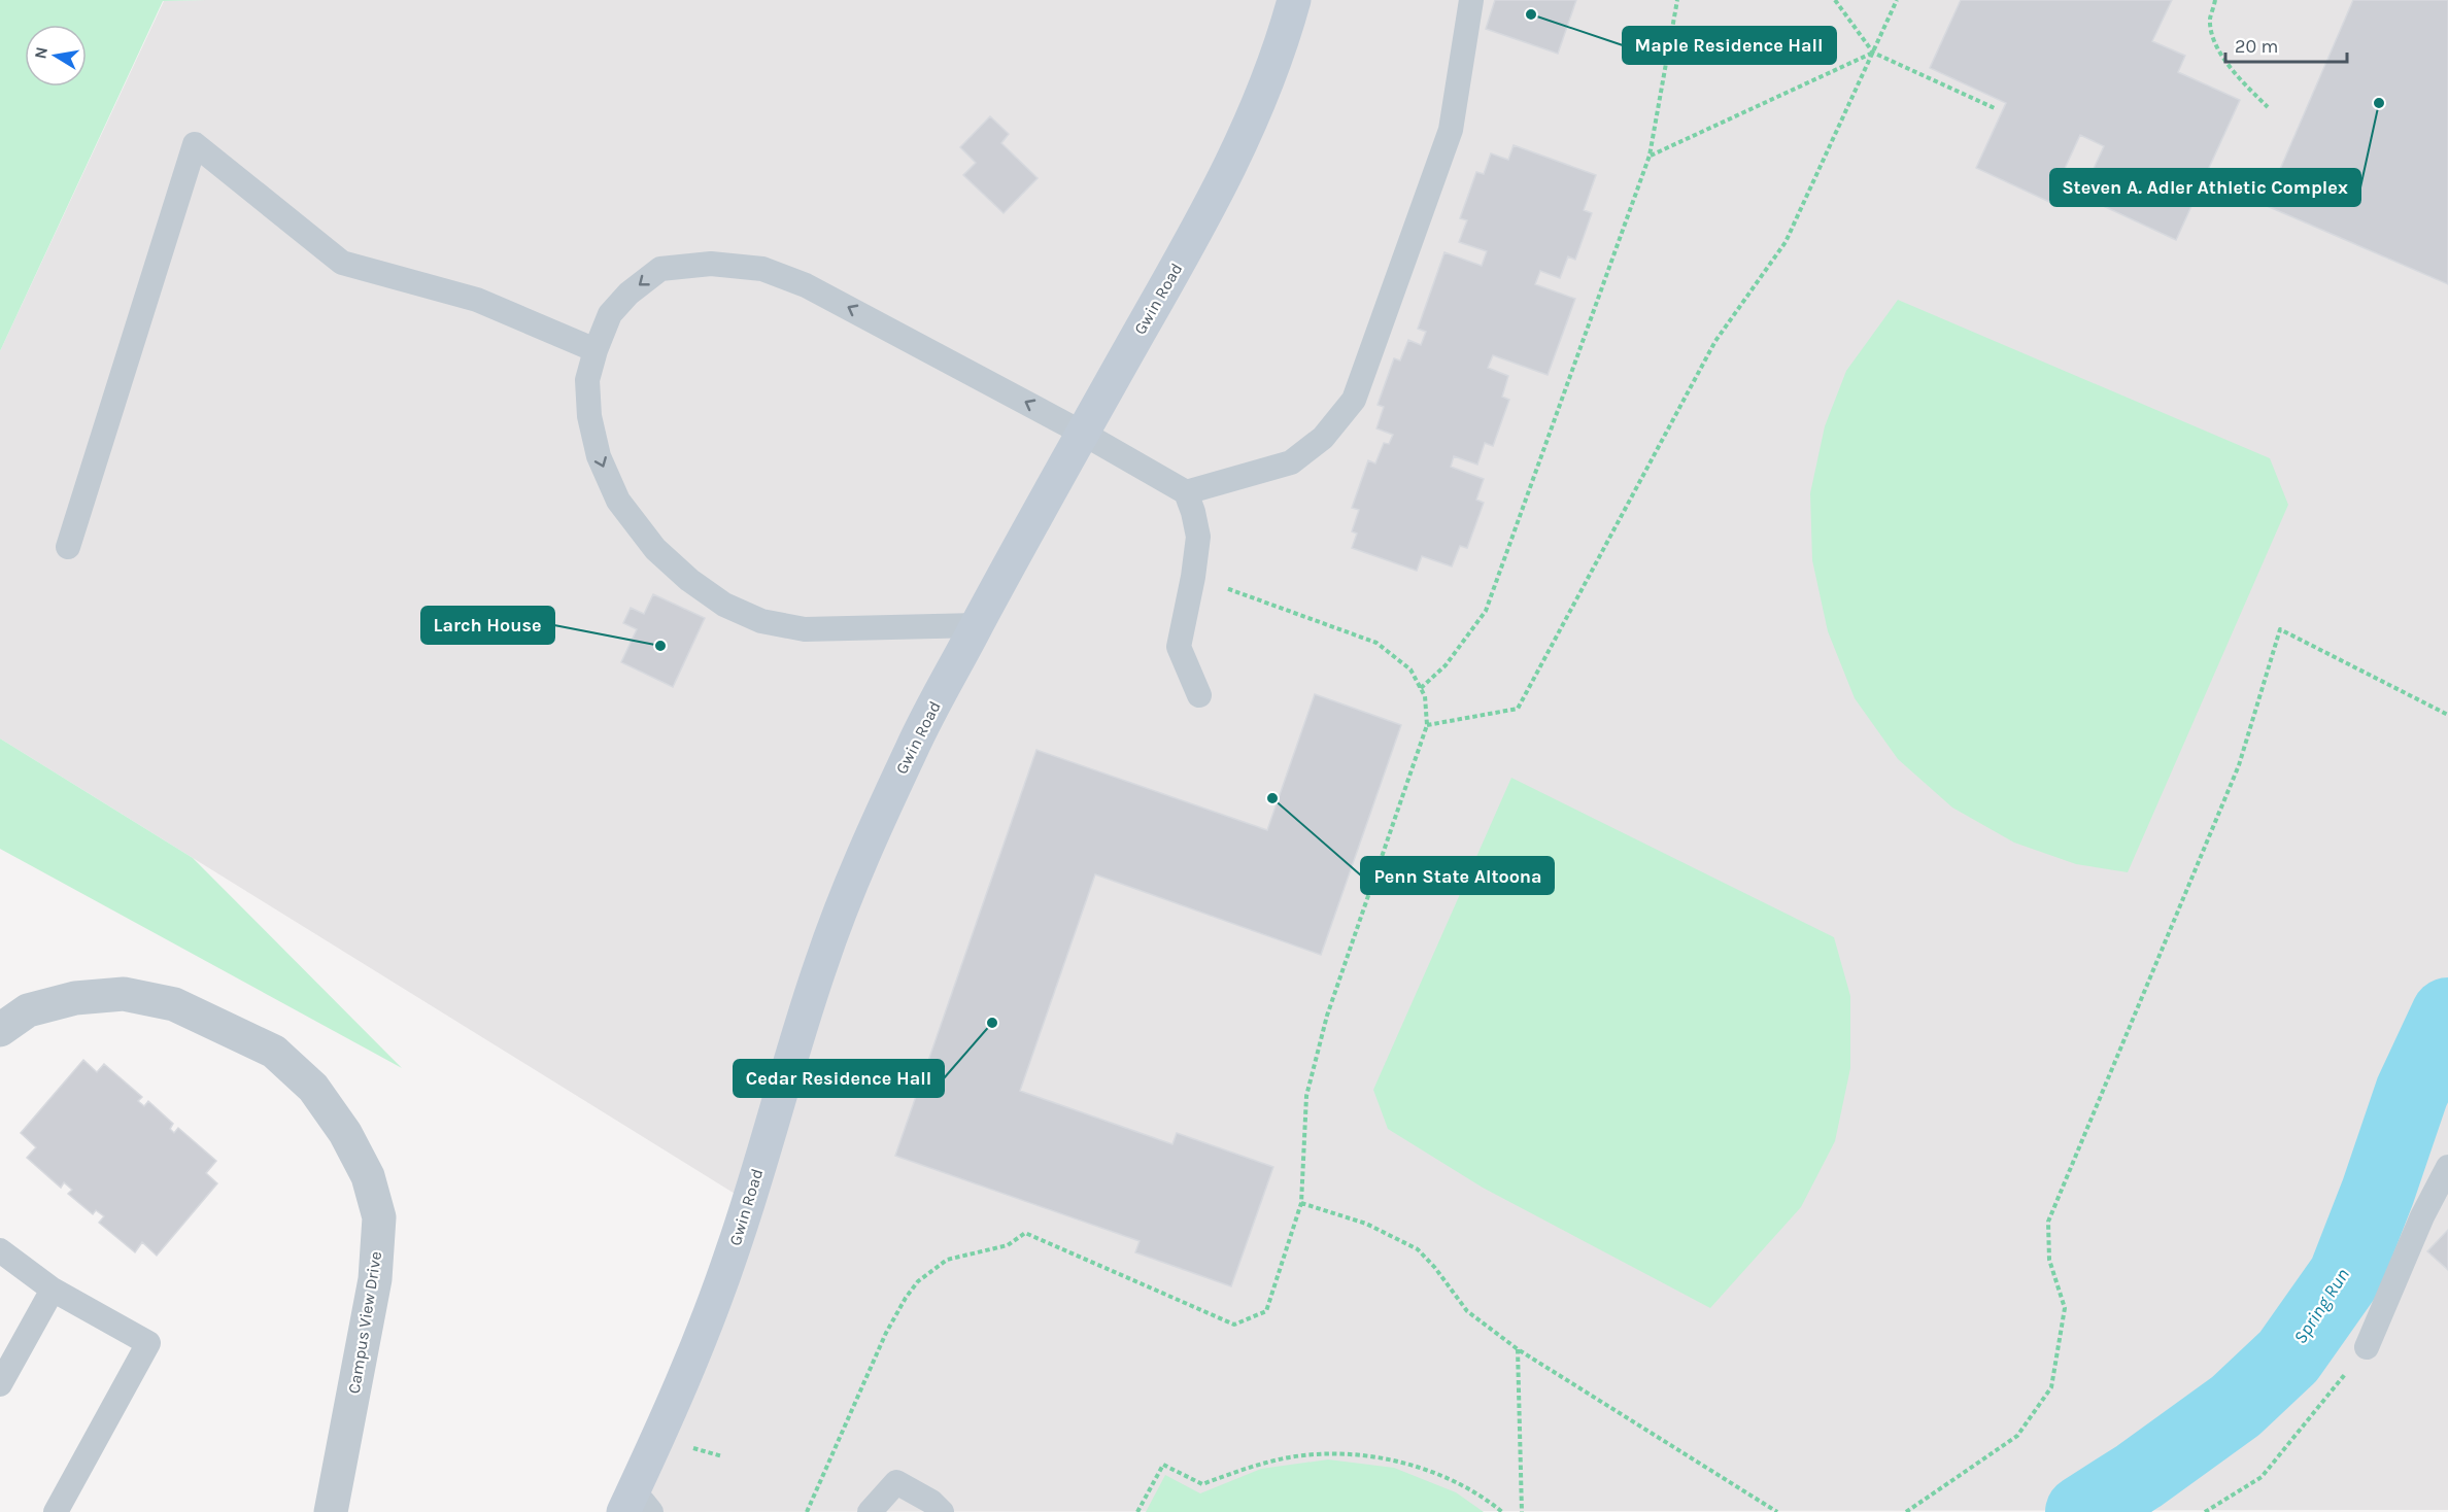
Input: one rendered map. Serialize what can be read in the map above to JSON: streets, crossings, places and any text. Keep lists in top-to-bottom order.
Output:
{
  "streets": {
    "street": ["Gwin Road", "Campus View Drive"]
  },
  "water": ["Spring Run"],
  "places": [
    "Maple Residence Hall",
    "Steven A. Adler Athletic Complex",
    "Larch House",
    "Penn State Altoona",
    "Cedar Residence Hall"
  ],
  "scale_bar": "20 m",
  "north": "left"
}
